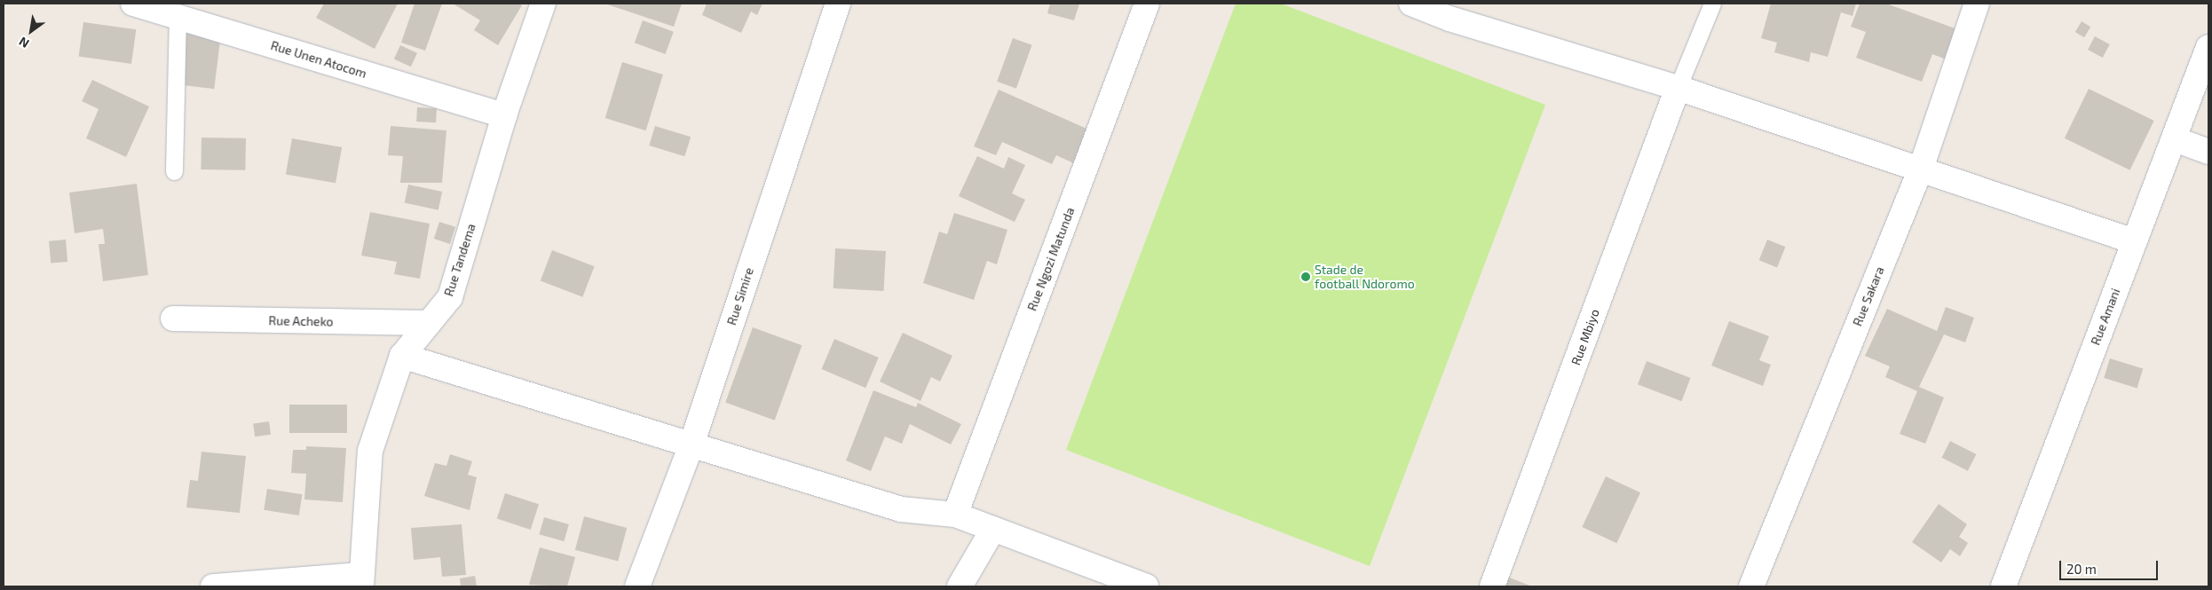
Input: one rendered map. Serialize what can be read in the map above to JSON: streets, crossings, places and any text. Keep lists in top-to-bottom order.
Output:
{
  "streets": {
    "street": [
      "Rue Unen Atocom",
      "Rue Ngozi Matunda",
      "Rue Tandema",
      "Rue Simire",
      "Rue Sakara",
      "Rue Amani",
      "Rue Acheko",
      "Rue Mbiyo"
    ]
  },
  "crossings": [
    ["Rue Unen Atocom", "Rue Tandema"],
    ["Rue Tandema", "Rue Acheko"]
  ],
  "places": ["Stade de football Ndoromo"],
  "scale_bar": "20 m",
  "north": "bottom left"
}
